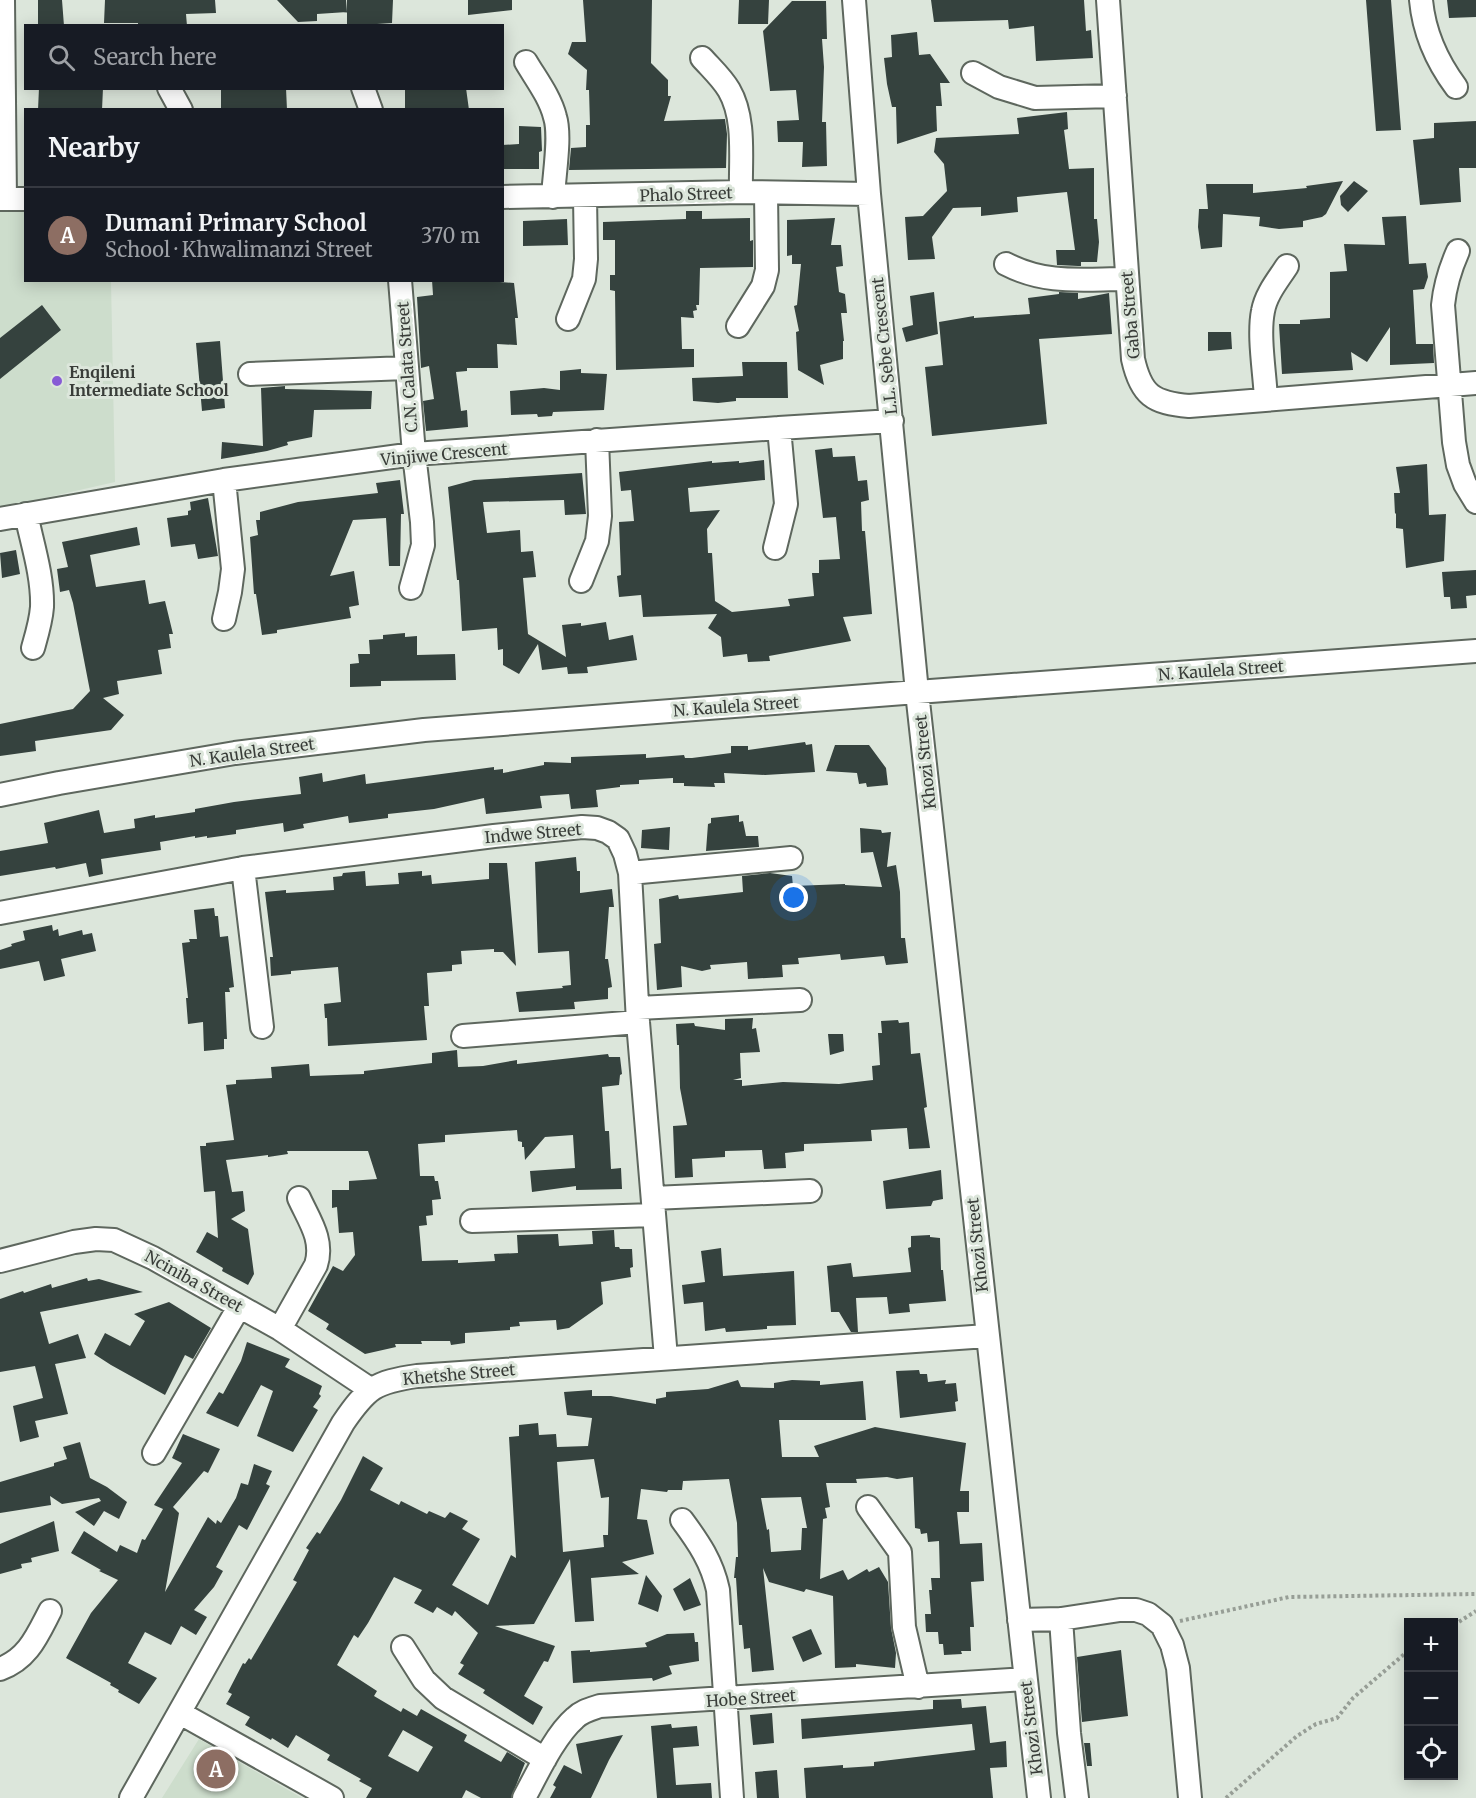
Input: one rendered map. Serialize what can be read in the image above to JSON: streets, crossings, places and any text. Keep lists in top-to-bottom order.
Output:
{
  "streets": {
    "street": [
      "Phalo Street",
      "Gaba Street",
      "L.L. Sebe Crescent",
      "C.N. Calata Street",
      "Vinjiwe Crescent",
      "N. Kaulela Street",
      "Khozi Street",
      "Indwe Street",
      "Nciniba Street",
      "Khetshe Street",
      "Hobe Street"
    ]
  },
  "crossings": [
    ["Phalo Street", "L.L. Sebe Crescent"],
    ["L.L. Sebe Crescent", "Vinjiwe Crescent"],
    ["L.L. Sebe Crescent", "N. Kaulela Street"],
    ["L.L. Sebe Crescent", "Khozi Street"],
    ["C.N. Calata Street", "Vinjiwe Crescent"],
    ["N. Kaulela Street", "Khozi Street"],
    ["Khozi Street", "Khetshe Street"],
    ["Khozi Street", "Hobe Street"],
    ["Indwe Street", "Khetshe Street"],
    ["Nciniba Street", "Khetshe Street"]
  ],
  "places": ["Enqileni Intermediate School"],
  "page": {
    "search": "Search here",
    "heading": "Nearby",
    "list": [
      {
        "mark": "A",
        "name": "Dumani Primary School",
        "note": "School · Khwalimanzi Street",
        "value": "370 m"
      }
    ],
    "map_buttons": ["+", "−"],
    "pins": "A"
  }
}
